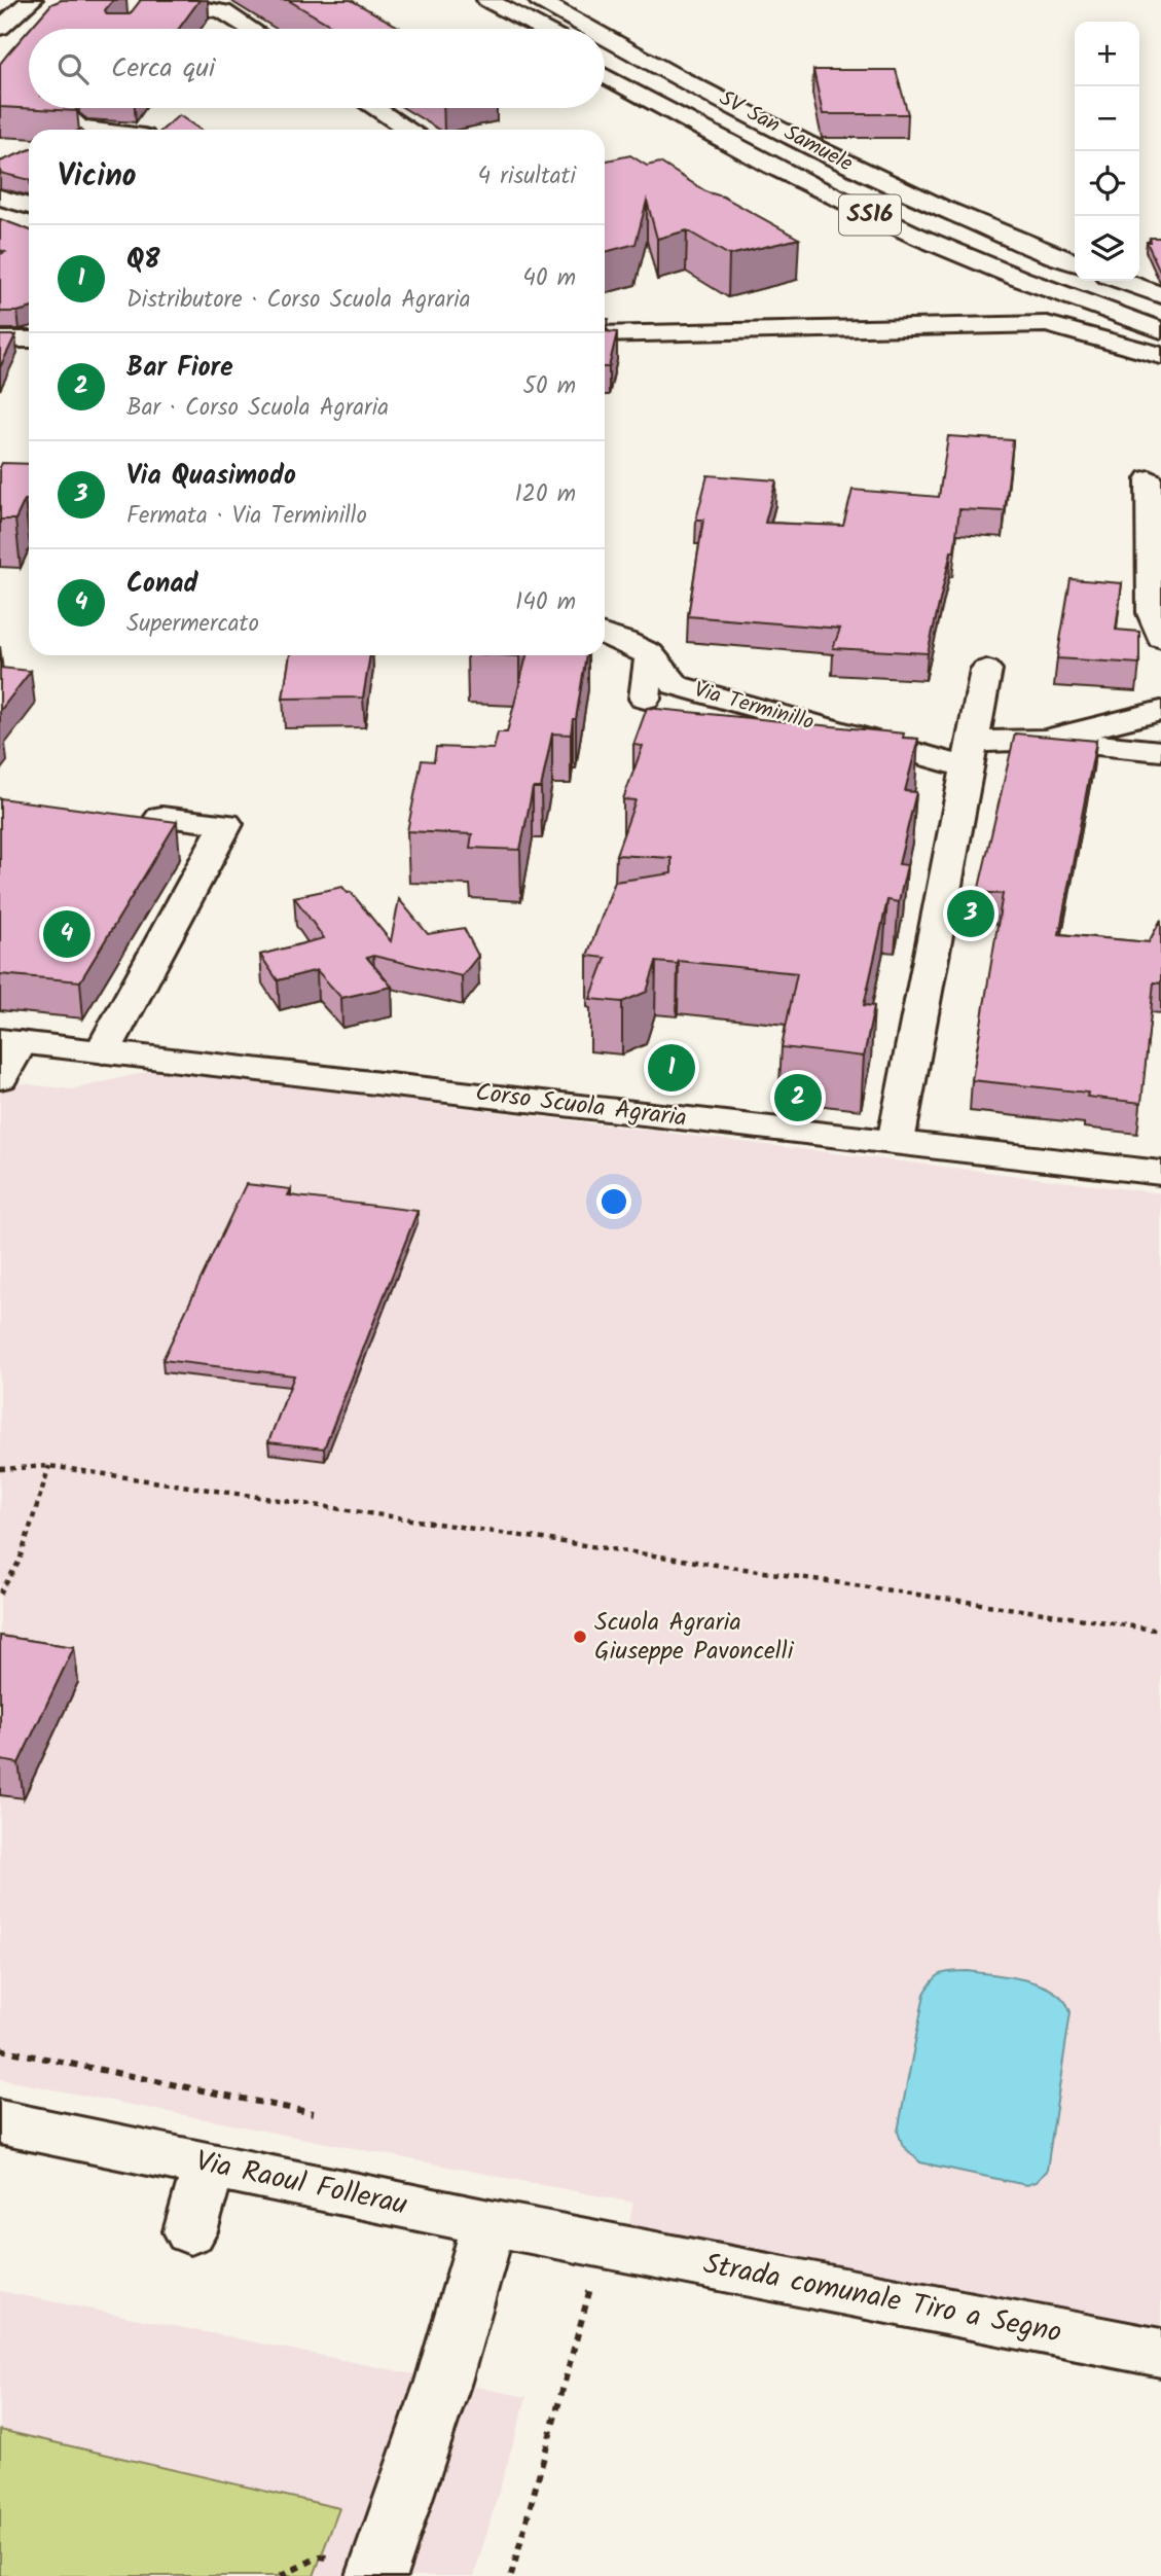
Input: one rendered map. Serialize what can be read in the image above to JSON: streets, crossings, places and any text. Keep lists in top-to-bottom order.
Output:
{
  "streets": {
    "main road": [
      "SV San Samuele",
      "SS16",
      "Via Terminillo",
      "Corso Scuola Agraria",
      "Via Raoul Follerau",
      "Strada comunale Tiro a Segno"
    ]
  },
  "crossings": [
    ["Via Raoul Follerau", "Strada comunale Tiro a Segno"]
  ],
  "places": ["Scuola Agraria Giuseppe Pavoncelli"],
  "page": {
    "map_buttons": ["+", "−"],
    "search": "Cerca qui",
    "heading": ["Vicino", "4 risultati"],
    "list": [
      {
        "mark": "1",
        "name": "Q8",
        "note": "Distributore · Corso Scuola Agraria",
        "value": "40 m"
      },
      {
        "mark": "2",
        "name": "Bar Fiore",
        "note": "Bar · Corso Scuola Agraria",
        "value": "50 m"
      },
      {
        "mark": "3",
        "name": "Via Quasimodo",
        "note": "Fermata · Via Terminillo",
        "value": "120 m"
      },
      {
        "mark": "4",
        "name": "Conad",
        "note": "Supermercato",
        "value": "140 m"
      }
    ],
    "pins": [
      "3",
      "4",
      "1",
      "2"
    ]
  }
}
